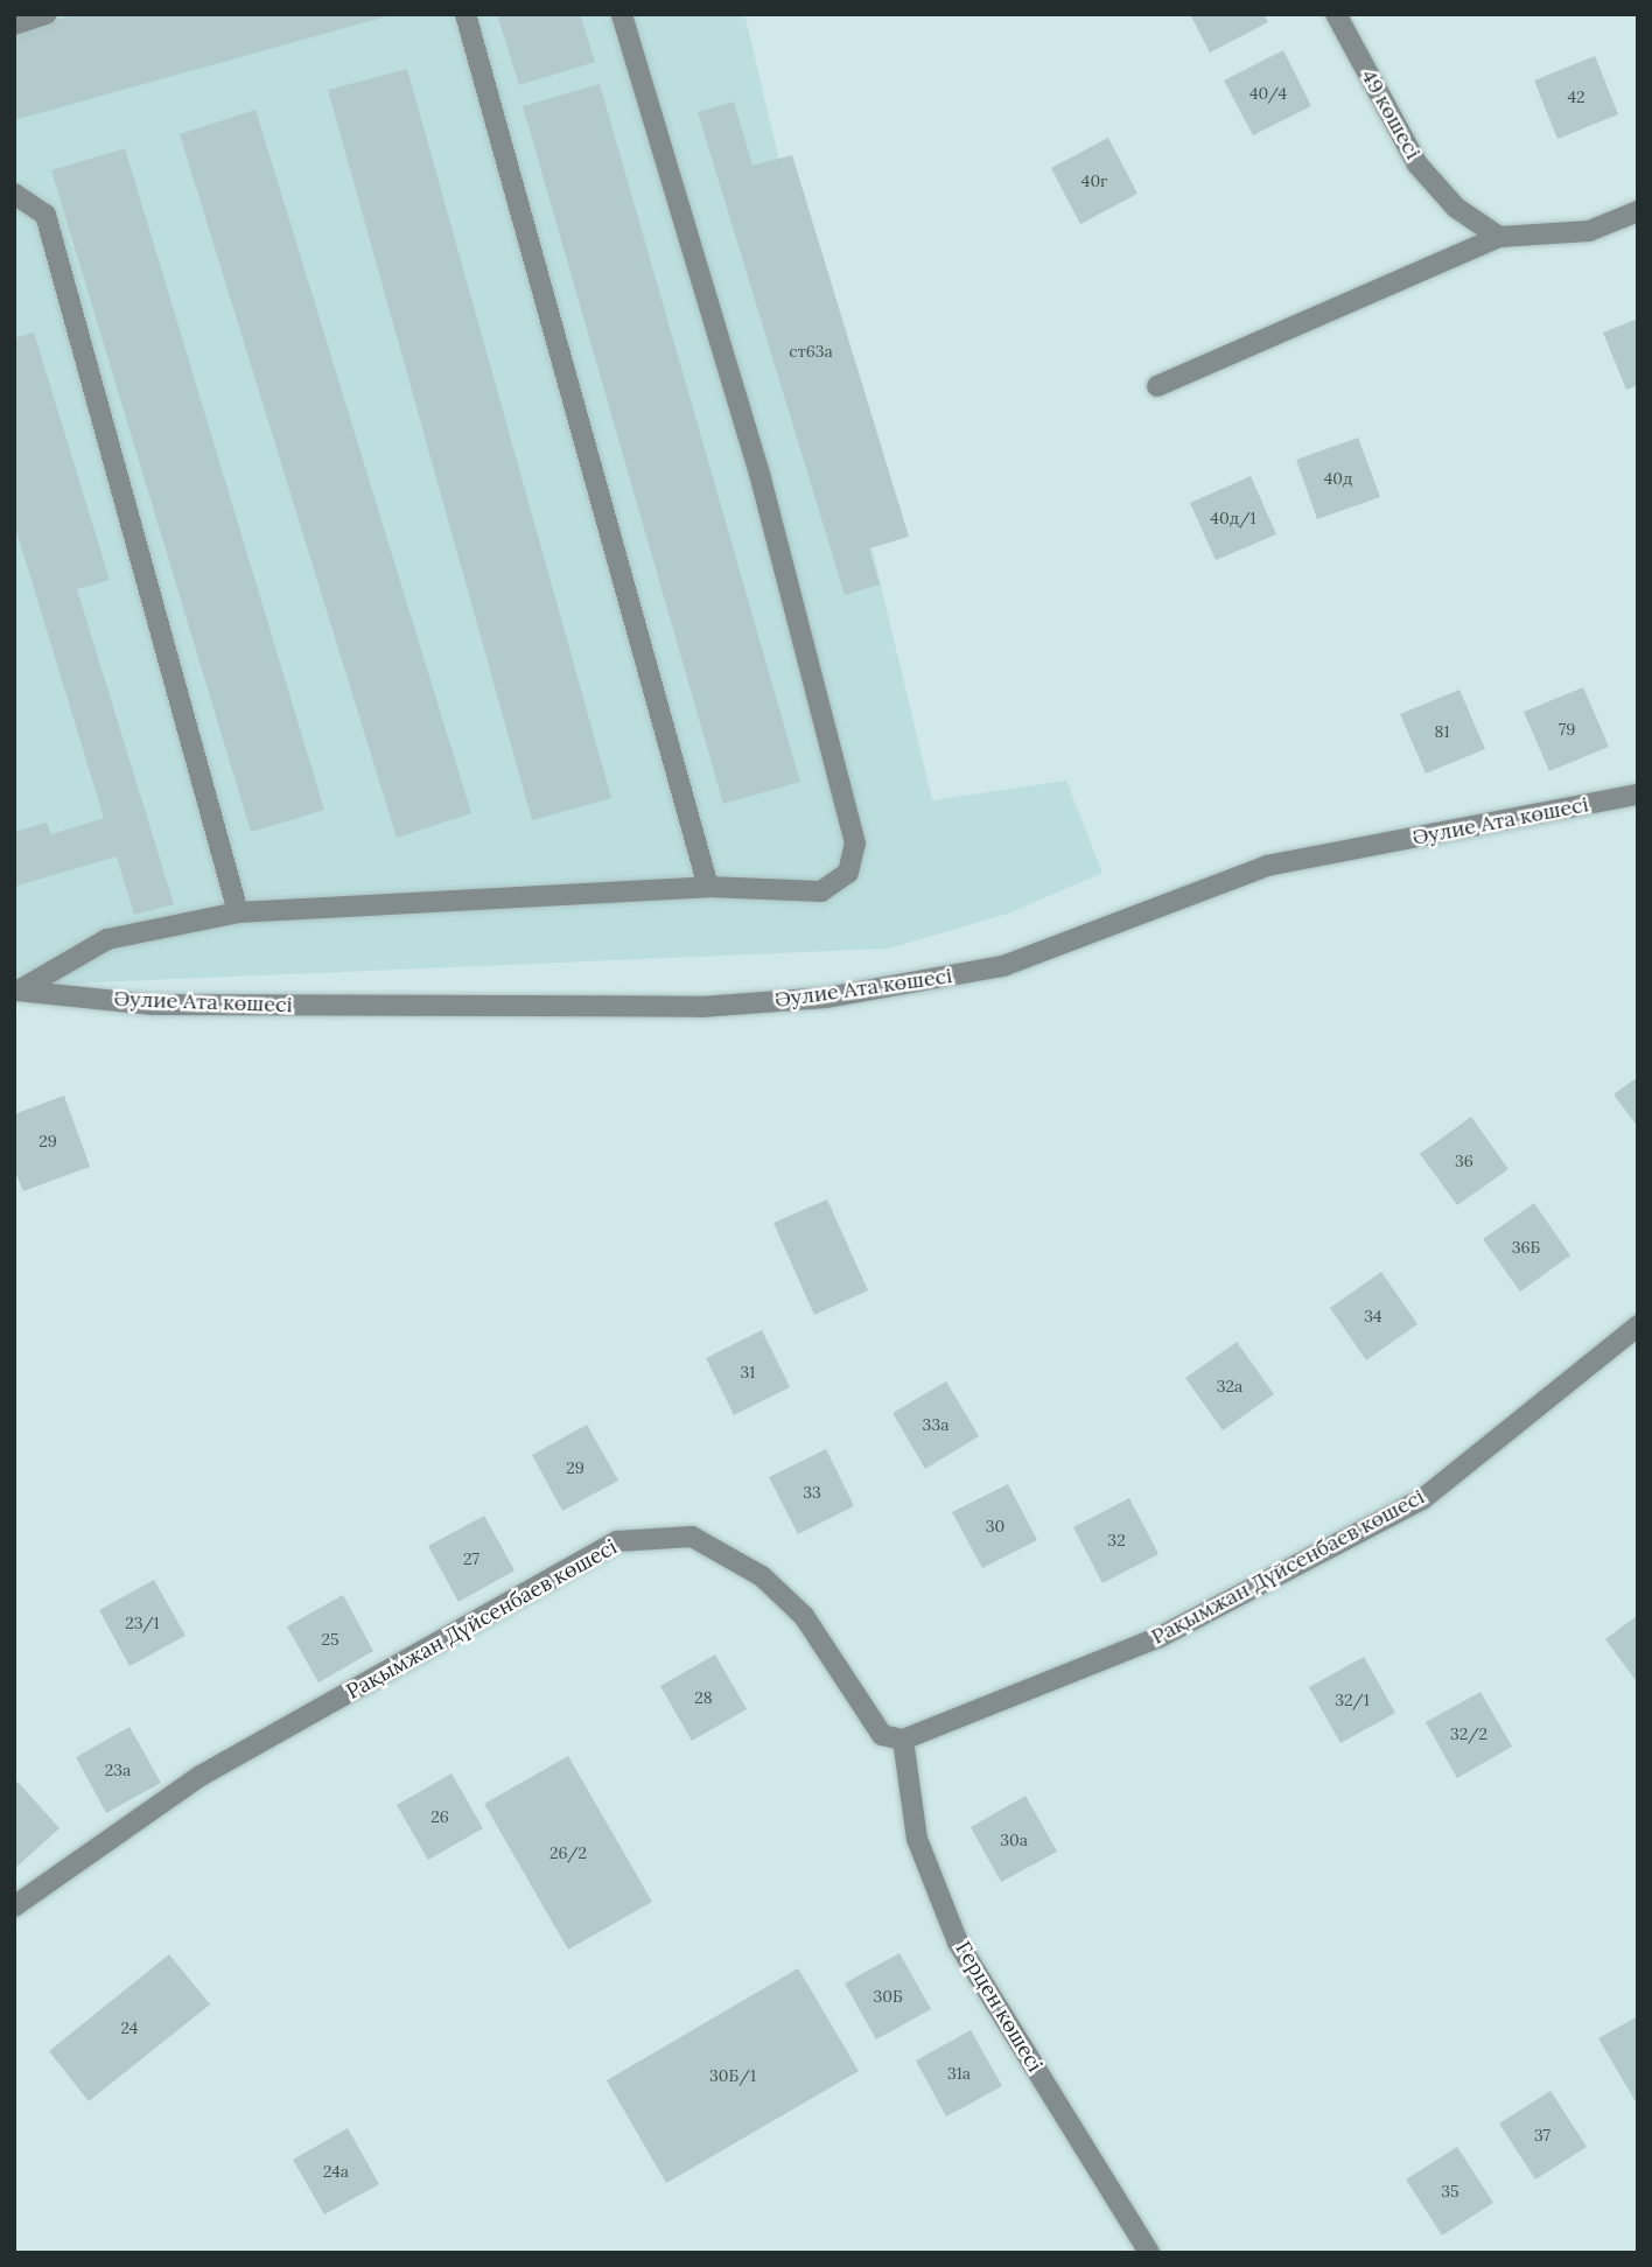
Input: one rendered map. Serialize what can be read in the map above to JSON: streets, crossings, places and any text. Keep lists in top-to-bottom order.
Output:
{
  "streets": {
    "street": [
      "49 көшесі",
      "Әулие Ата көшесі",
      "Рақымжан Дүйсенбаев көшесі",
      "Герцен көшесі"
    ]
  },
  "crossings": [
    ["Рақымжан Дүйсенбаев көшесі", "Герцен көшесі"]
  ],
  "house_numbers": [
    "40/4",
    "42",
    "40г",
    "ст63а",
    "40д",
    "40д/1",
    "79",
    "81",
    "29",
    "36",
    "36Б",
    "34",
    "31",
    "32а",
    "33а",
    "29",
    "33",
    "30",
    "32",
    "27",
    "23/1",
    "25",
    "28",
    "32/1",
    "32/2",
    "23а",
    "26",
    "30а",
    "26/2",
    "30Б",
    "24",
    "31а",
    "30Б/1",
    "37",
    "24а",
    "35"
  ]
}
